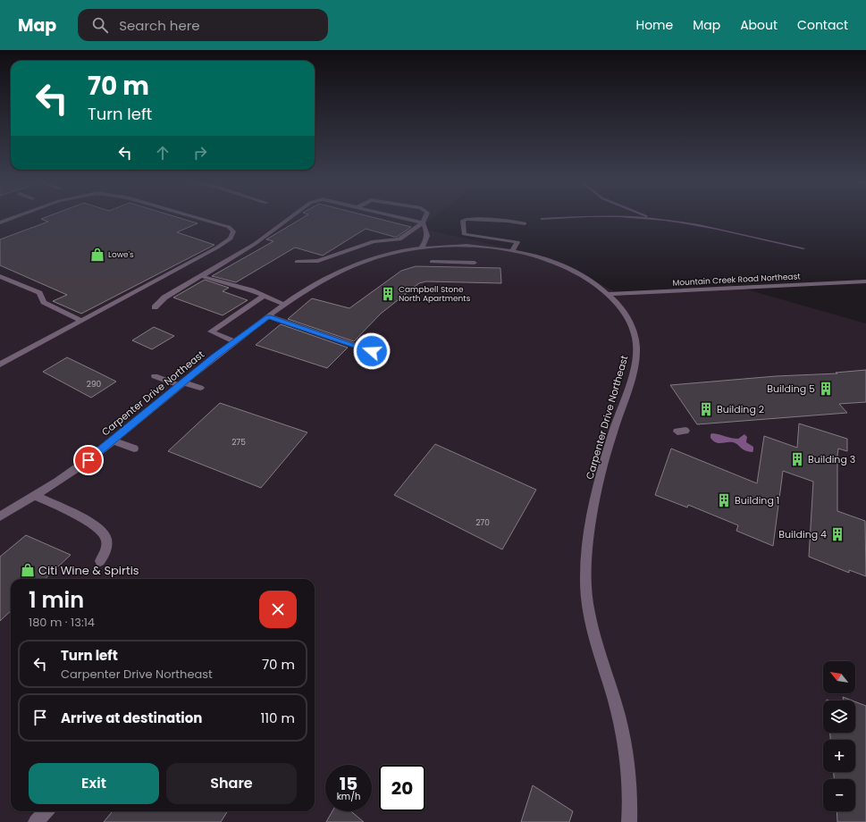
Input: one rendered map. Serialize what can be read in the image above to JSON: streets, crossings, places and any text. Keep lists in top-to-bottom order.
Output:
{
  "streets": {
    "street": ["Mountain Creek Road Northeast", "Carpenter Drive Northeast"]
  },
  "crossings": [
    ["Mountain Creek Road Northeast", "Carpenter Drive Northeast"]
  ],
  "places": {
    "shop": ["Lowe's", "Citi Wine & Spirtis"],
    "building": [
      "Campbell Stone North Apartments",
      "Building 5",
      "Building 2",
      "Building 3",
      "Building 1",
      "Building 4"
    ]
  },
  "house_numbers": ["290", "275", "270"],
  "north": "top left",
  "page": {
    "header": "Map",
    "search": "Search here",
    "nav": [
      "Home",
      "Map",
      "About",
      "Contact"
    ],
    "turn": ["70 m", "Turn left"],
    "heading": ["1 min", "180 m · 13:14"],
    "list": [
      {
        "name": "Turn left",
        "note": "Carpenter Drive Northeast",
        "value": "70 m"
      },
      {
        "name": "Arrive at destination",
        "value": "110 m"
      }
    ],
    "map_buttons": ["+", "−"],
    "buttons": ["Exit", "Share"],
    "speed": "15 km/h",
    "limit": "20"
  }
}
